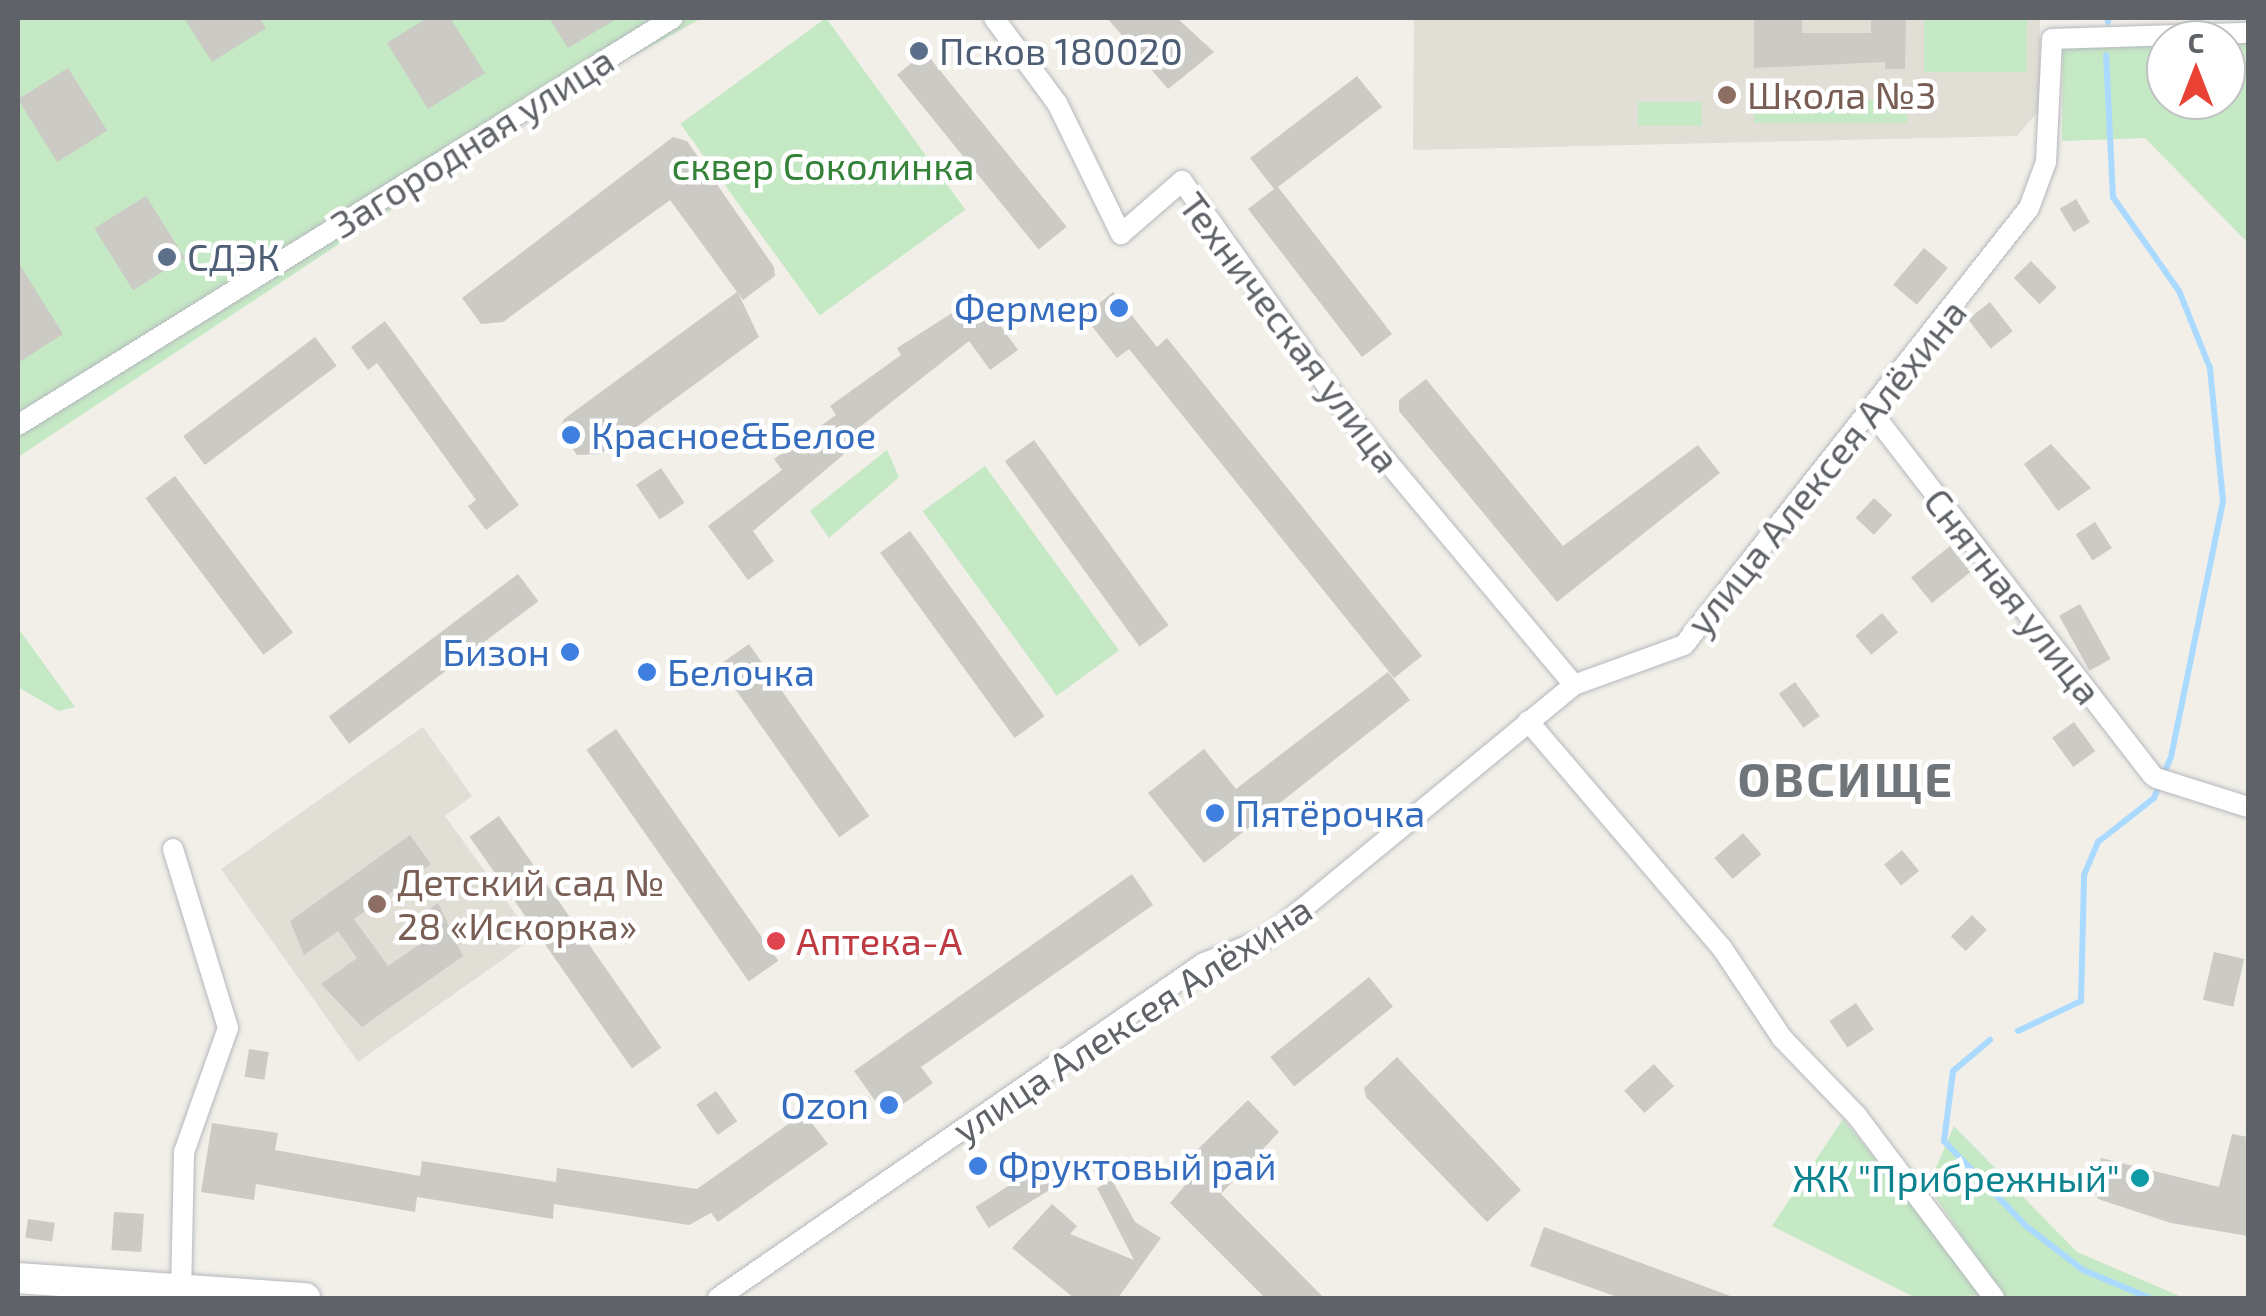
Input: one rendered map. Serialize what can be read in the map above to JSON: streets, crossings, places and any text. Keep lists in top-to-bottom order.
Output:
{
  "streets": {
    "street": [
      "Загородная улица",
      "Техническая улица",
      "улица Алексея Алёхина",
      "Снятная улица"
    ]
  },
  "crossings": [
    ["Техническая улица", "улица Алексея Алёхина"],
    ["улица Алексея Алёхина", "Снятная улица"]
  ],
  "districts": ["ОВСИЩЕ"],
  "parks": ["сквер Соколинка"],
  "places": [
    "Псков 180020",
    "Школа №3",
    "СДЭК",
    "Фермер",
    "Красное&Белое",
    "Бизон",
    "Белочка",
    "Пятёрочка",
    "Детский сад № 28 «Искорка»",
    "Аптека-А",
    "Ozon",
    "Фруктовый рай",
    "ЖК \"Прибрежный\""
  ],
  "north": "top"
}
